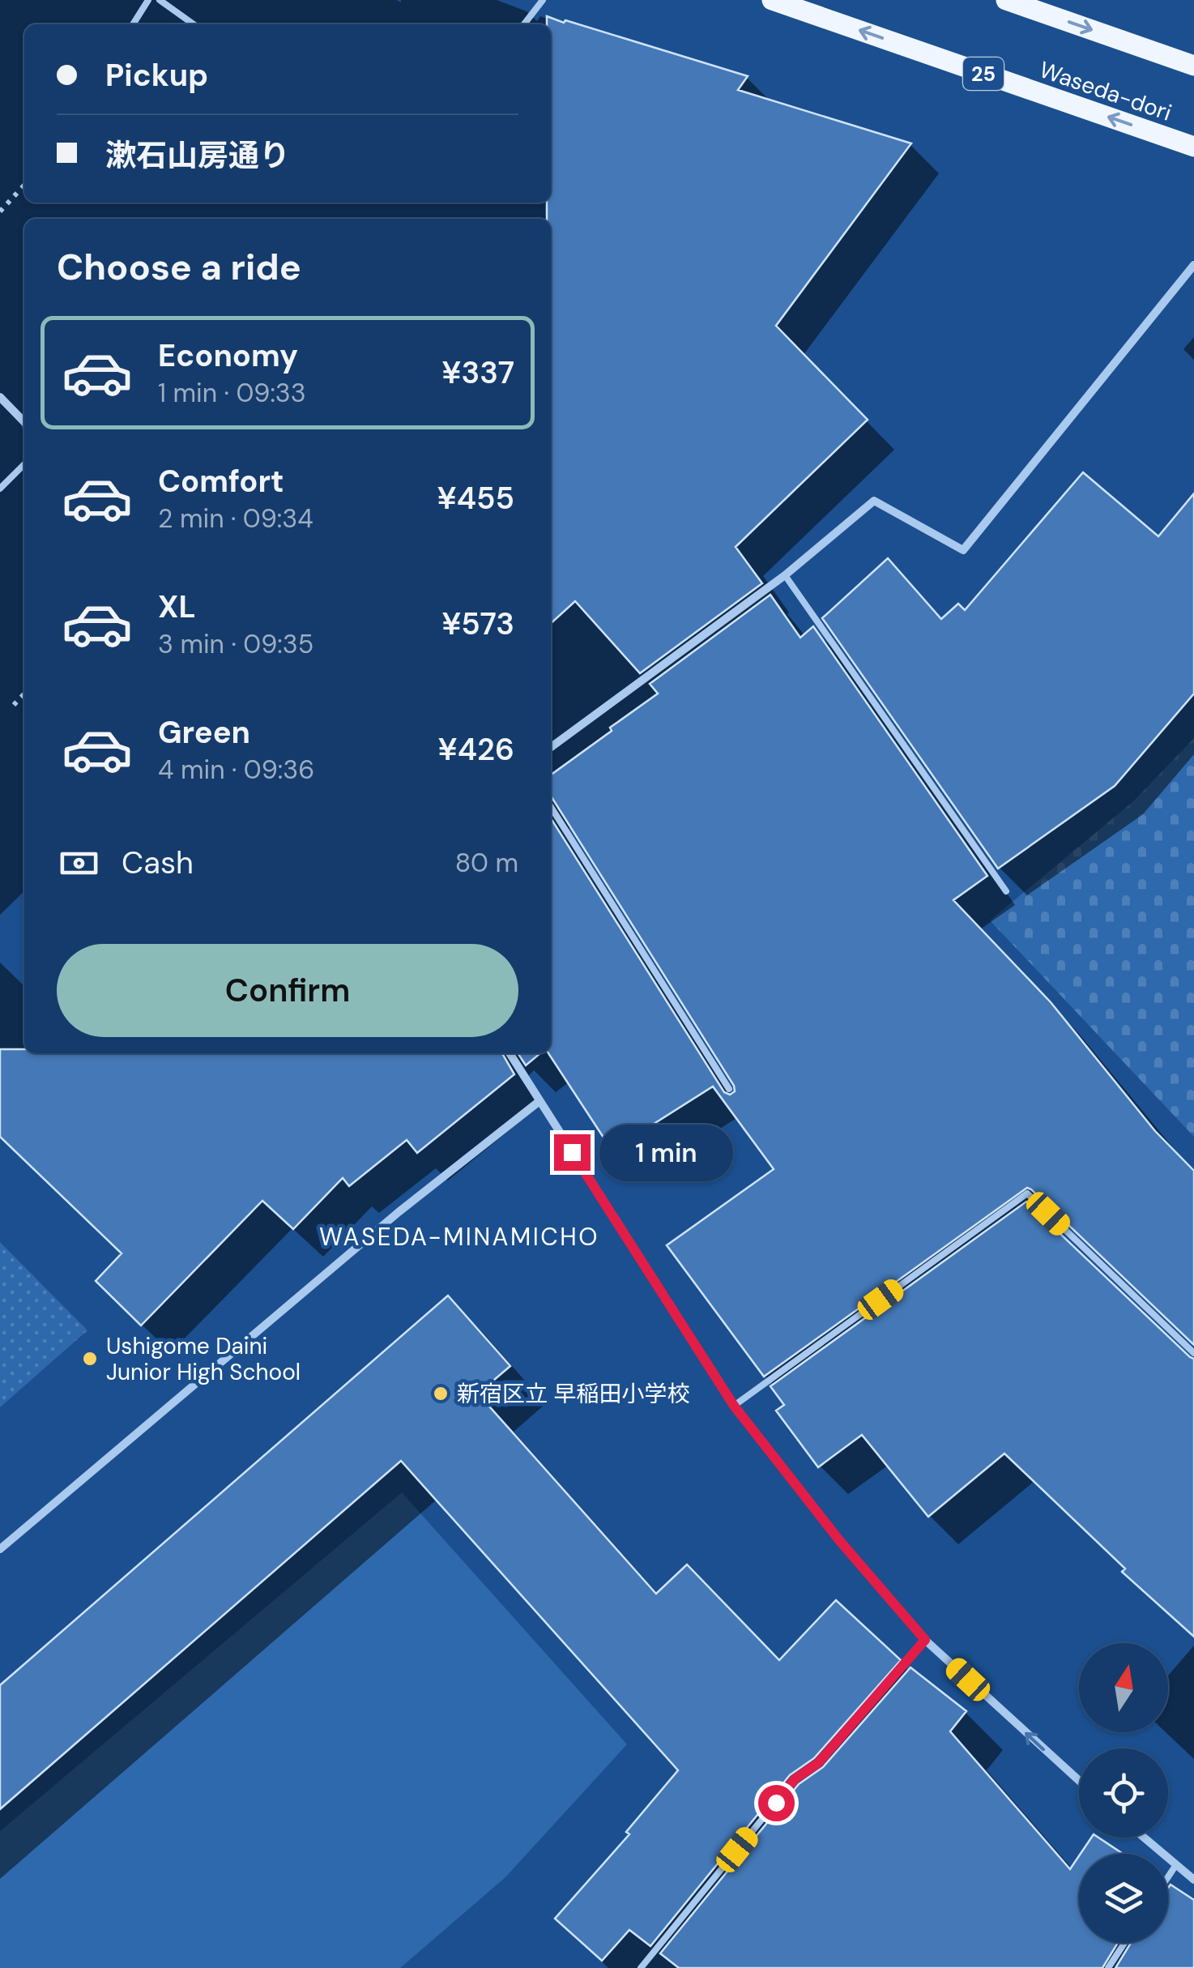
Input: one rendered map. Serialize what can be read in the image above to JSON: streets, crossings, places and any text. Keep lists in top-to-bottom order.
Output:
{
  "streets": {
    "main road": ["25", "Waseda-dori"]
  },
  "districts": ["WASEDA-MINAMICHO"],
  "places": ["Ushigome Daini Junior High School", "新宿区立 早稲田小学校"],
  "north": "top",
  "page": {
    "banner": ["Pickup", "漱石山房通り"],
    "heading": "Choose a ride",
    "list": [
      {
        "name": "Economy",
        "note": "1 min · 09:33",
        "value": "¥337"
      },
      {
        "name": "Comfort",
        "note": "2 min · 09:34",
        "value": "¥455"
      },
      {
        "name": "XL",
        "note": "3 min · 09:35",
        "value": "¥573"
      },
      {
        "name": "Green",
        "note": "4 min · 09:36",
        "value": "¥426"
      }
    ],
    "pay": ["Cash", "80 m"],
    "buttons": "Confirm",
    "bubble": "1 min"
  }
}
